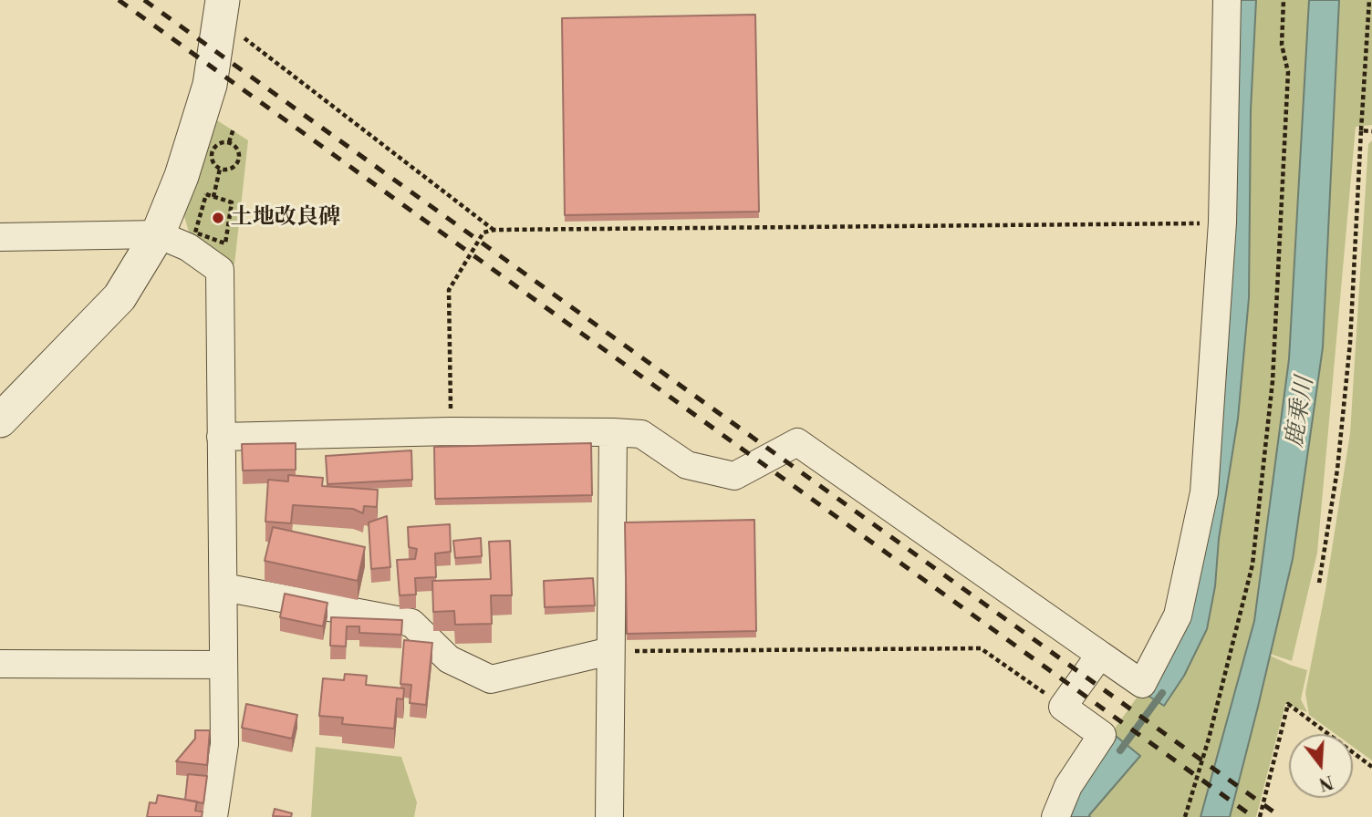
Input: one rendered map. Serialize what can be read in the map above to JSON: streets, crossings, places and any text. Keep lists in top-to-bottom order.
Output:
{
  "water": ["鹿乗川"],
  "places": ["土地改良碑"],
  "north": "bottom"
}
